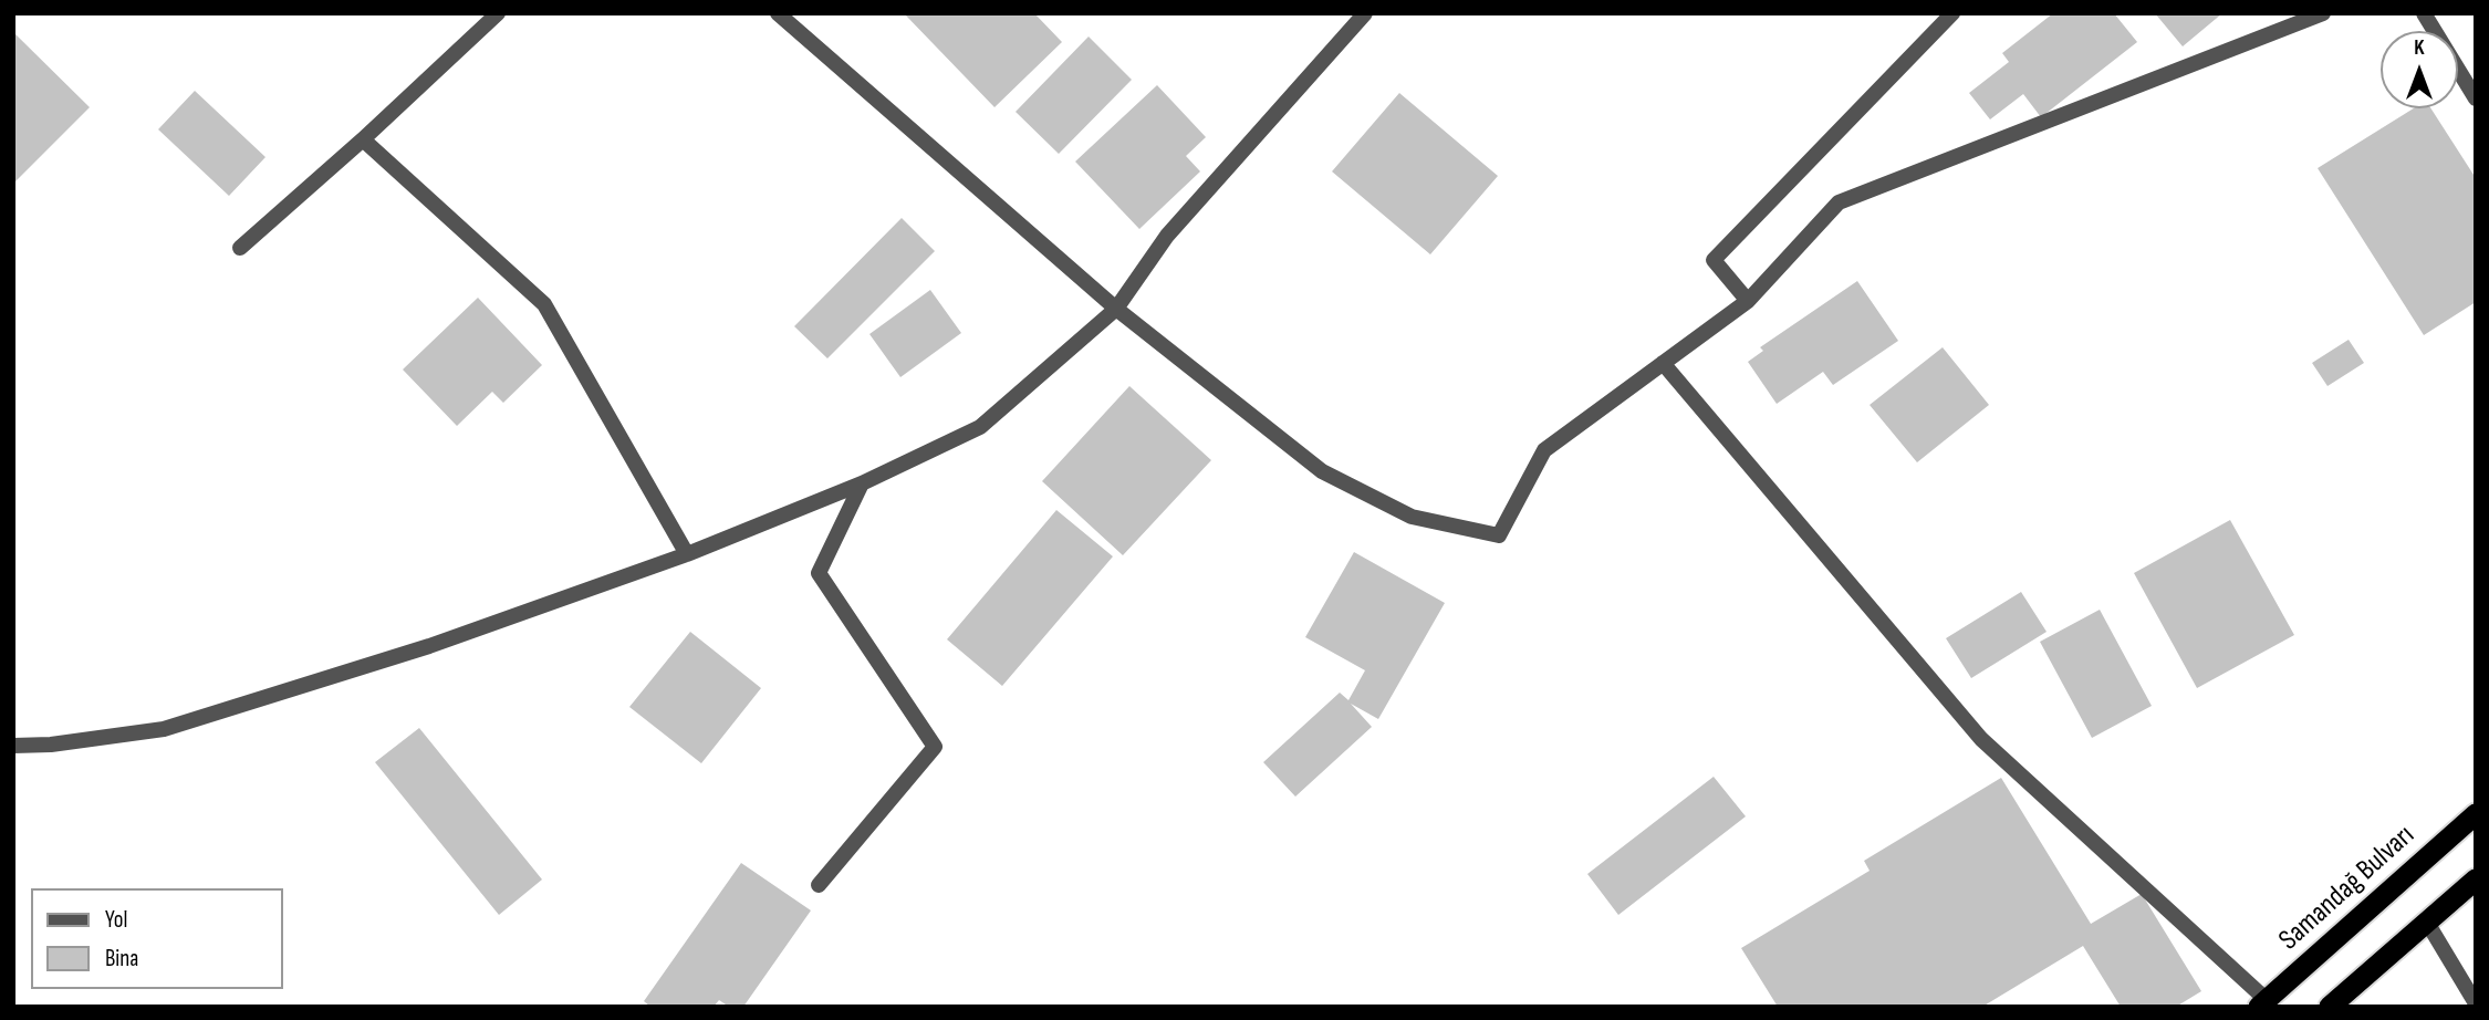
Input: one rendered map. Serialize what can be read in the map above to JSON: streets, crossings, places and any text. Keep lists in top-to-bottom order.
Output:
{
  "streets": {
    "highway": ["Samandağ Bulvarı"]
  },
  "legend": ["Yol", "Bina"],
  "north": "top"
}
